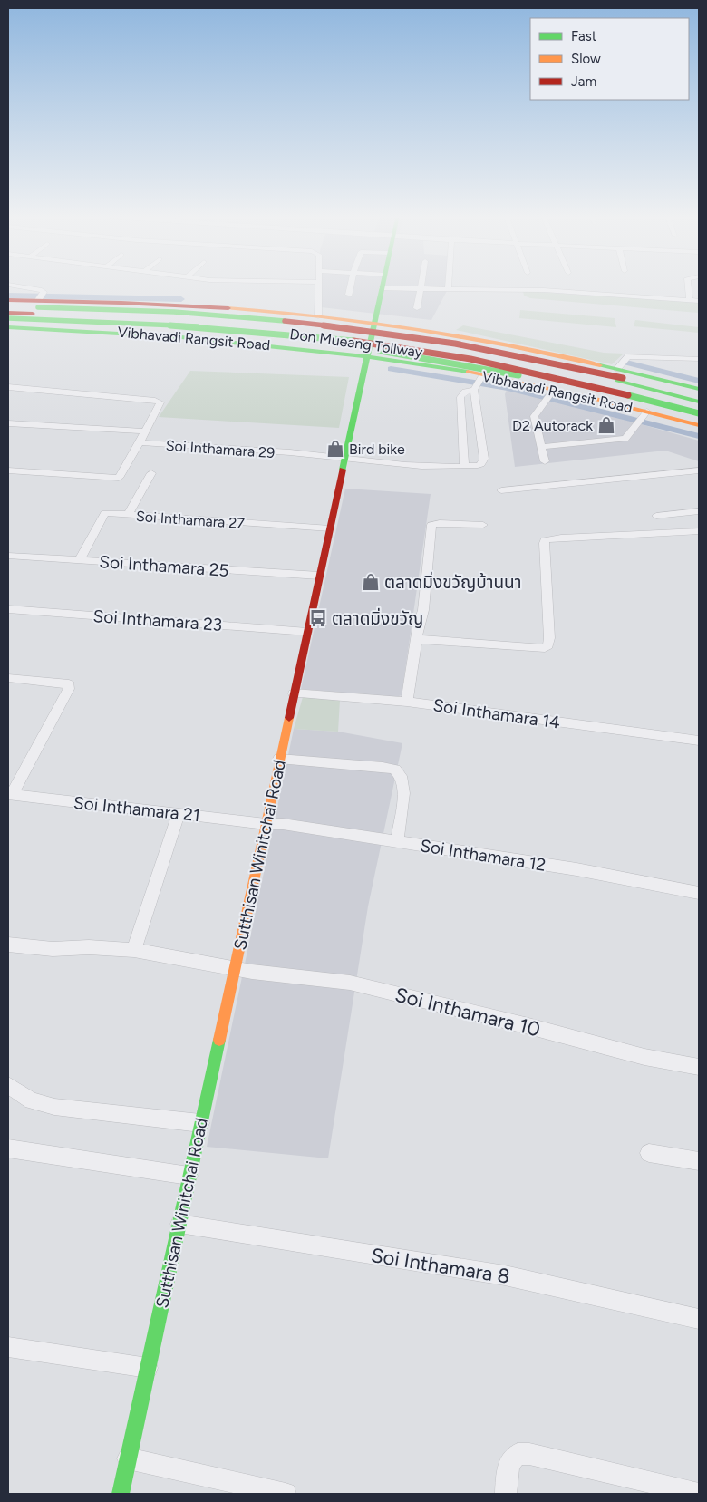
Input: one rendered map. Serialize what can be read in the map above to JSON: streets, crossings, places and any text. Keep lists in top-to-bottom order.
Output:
{
  "streets": {
    "main road": ["Vibhavadi Rangsit Road", "Don Mueang Tollway", "Sutthisan Winitchai Road"],
    "street": [
      "Soi Inthamara 29",
      "Soi Inthamara 27",
      "Soi Inthamara 25",
      "Soi Inthamara 23",
      "Soi Inthamara 14",
      "Soi Inthamara 21",
      "Soi Inthamara 12",
      "Soi Inthamara 10",
      "Soi Inthamara 8"
    ]
  },
  "crossings": [
    ["Vibhavadi Rangsit Road", "Don Mueang Tollway"],
    ["Vibhavadi Rangsit Road", "Sutthisan Winitchai Road"],
    ["Soi Inthamara 29", "Sutthisan Winitchai Road"],
    ["Soi Inthamara 27", "Soi Inthamara 25"],
    ["Soi Inthamara 27", "Sutthisan Winitchai Road"],
    ["Soi Inthamara 25", "Sutthisan Winitchai Road"],
    ["Soi Inthamara 23", "Sutthisan Winitchai Road"],
    ["Soi Inthamara 14", "Sutthisan Winitchai Road"],
    ["Soi Inthamara 21", "Sutthisan Winitchai Road"],
    ["Soi Inthamara 21", "Soi Inthamara 12"],
    ["Sutthisan Winitchai Road", "Soi Inthamara 12"],
    ["Sutthisan Winitchai Road", "Soi Inthamara 10"],
    ["Sutthisan Winitchai Road", "Soi Inthamara 8"]
  ],
  "places": {
    "shop": ["D2 Autorack", "Bird bike", "ตลาดมิ่งขวัญบ้านนา"],
    "bus stop": ["ตลาดมิ่งขวัญ"]
  },
  "legend": ["Fast", "Slow", "Jam"]
}
